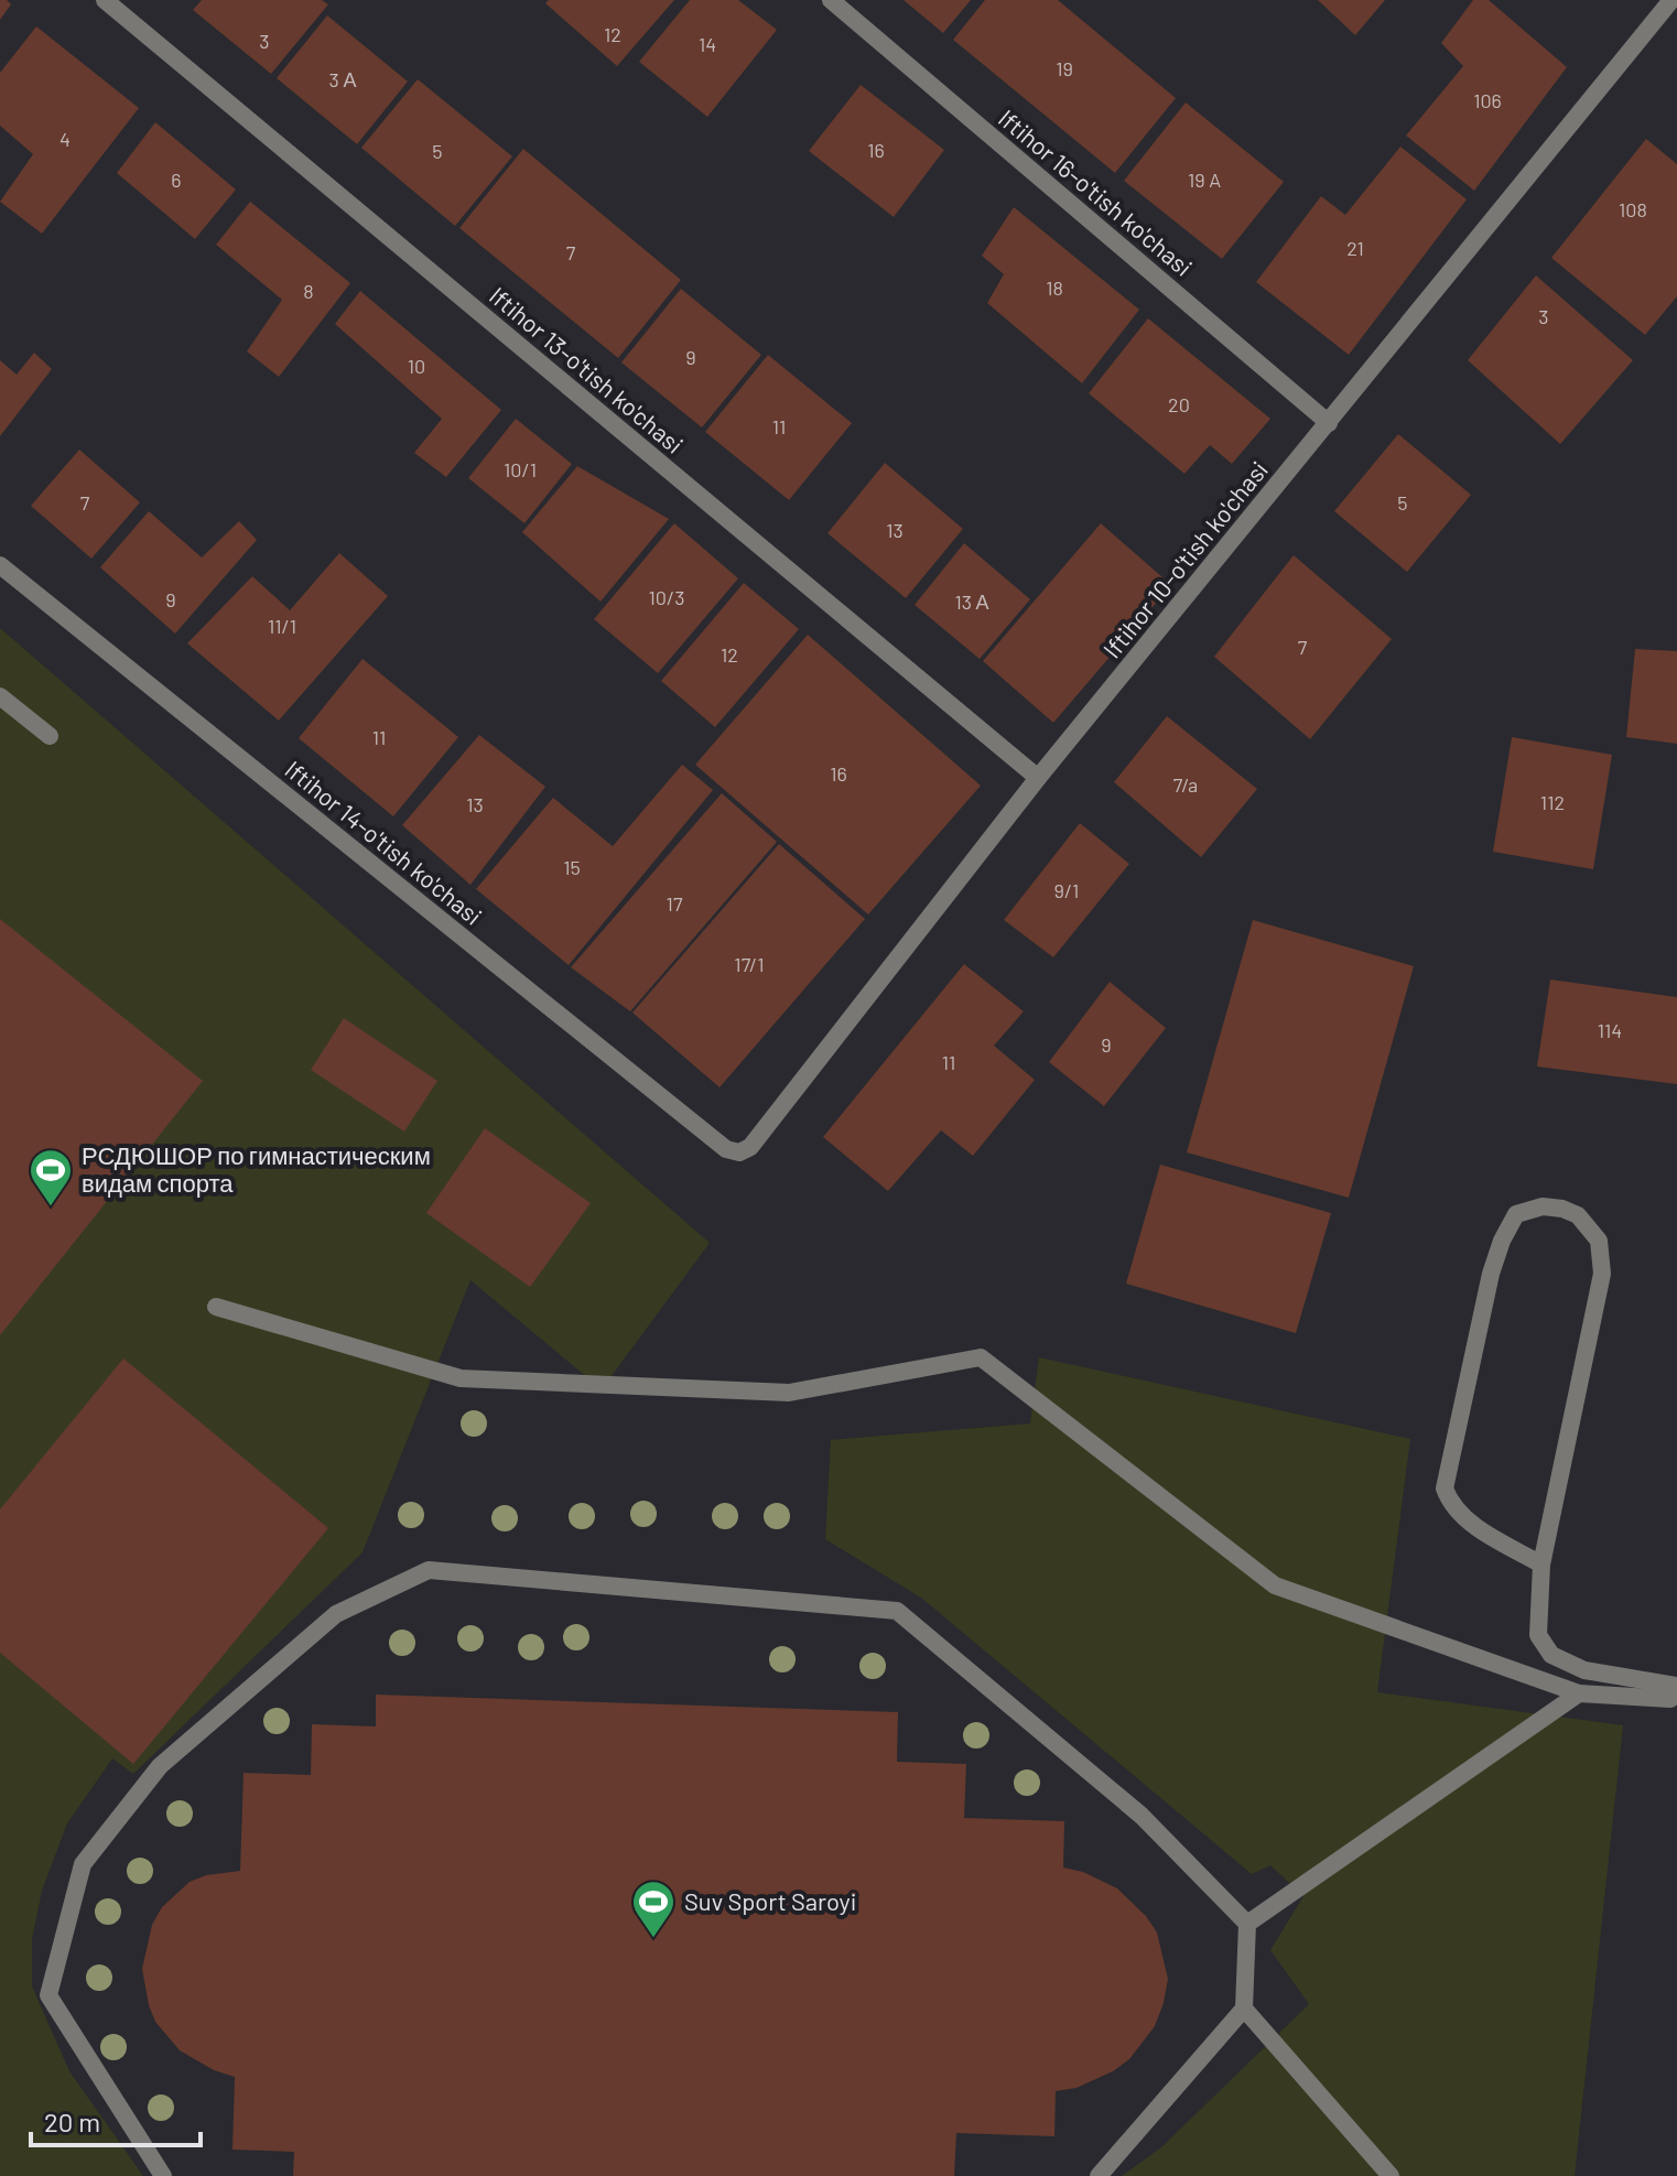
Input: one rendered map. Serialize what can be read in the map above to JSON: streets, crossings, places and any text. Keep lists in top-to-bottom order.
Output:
{
  "streets": {
    "street": [
      "Iftihor 16-o'tish ko'chasi",
      "Iftihor 13-o'tish ko'chasi",
      "Iftihor 10-o'tish ko'chasi",
      "Iftihor 14-o'tish ko'chasi"
    ]
  },
  "crossings": [
    ["Iftihor 16-o'tish ko'chasi", "Iftihor 10-o'tish ko'chasi"],
    ["Iftihor 13-o'tish ko'chasi", "Iftihor 10-o'tish ko'chasi"],
    ["Iftihor 10-o'tish ko'chasi", "Iftihor 14-o'tish ko'chasi"]
  ],
  "places": {
    "sports": ["РСДЮШОР по гимнастическим видам спорта", "Suv Sport Saroyi"]
  },
  "house_numbers": [
    "12",
    "3",
    "14",
    "19",
    "3 А",
    "106",
    "4",
    "16",
    "5",
    "6",
    "19 A",
    "108",
    "21",
    "7",
    "18",
    "8",
    "3",
    "9",
    "10",
    "20",
    "11",
    "10/1",
    "7",
    "5",
    "13",
    "10/3",
    "9",
    "13 А",
    "11/1",
    "7",
    "12",
    "11",
    "16",
    "7/a",
    "112",
    "13",
    "15",
    "9/1",
    "17",
    "17/1",
    "114",
    "9",
    "11"
  ],
  "scale_bar": "20 m"
}
